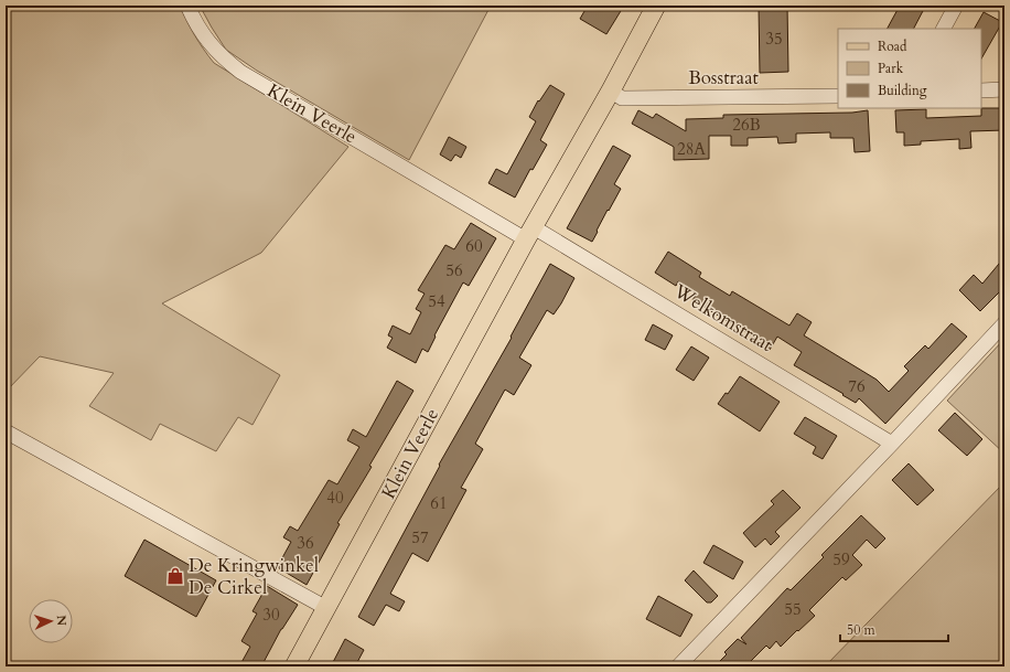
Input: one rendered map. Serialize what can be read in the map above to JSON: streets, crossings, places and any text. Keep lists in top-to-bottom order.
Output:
{
  "streets": {
    "main road": ["Klein Veerle"],
    "street": ["Bosstraat", "Welkomstraat"]
  },
  "crossings": [
    ["Bosstraat", "Klein Veerle"],
    ["Klein Veerle", "Welkomstraat"]
  ],
  "places": {
    "shop": ["De Kringwinkel De Cirkel"]
  },
  "house_numbers": [
    "35",
    "26B",
    "28A",
    "60",
    "56",
    "54",
    "76",
    "40",
    "61",
    "57",
    "36",
    "59",
    "55",
    "30"
  ],
  "legend": ["Road", "Park", "Building"],
  "scale_bar": "50 m",
  "north": "right"
}
